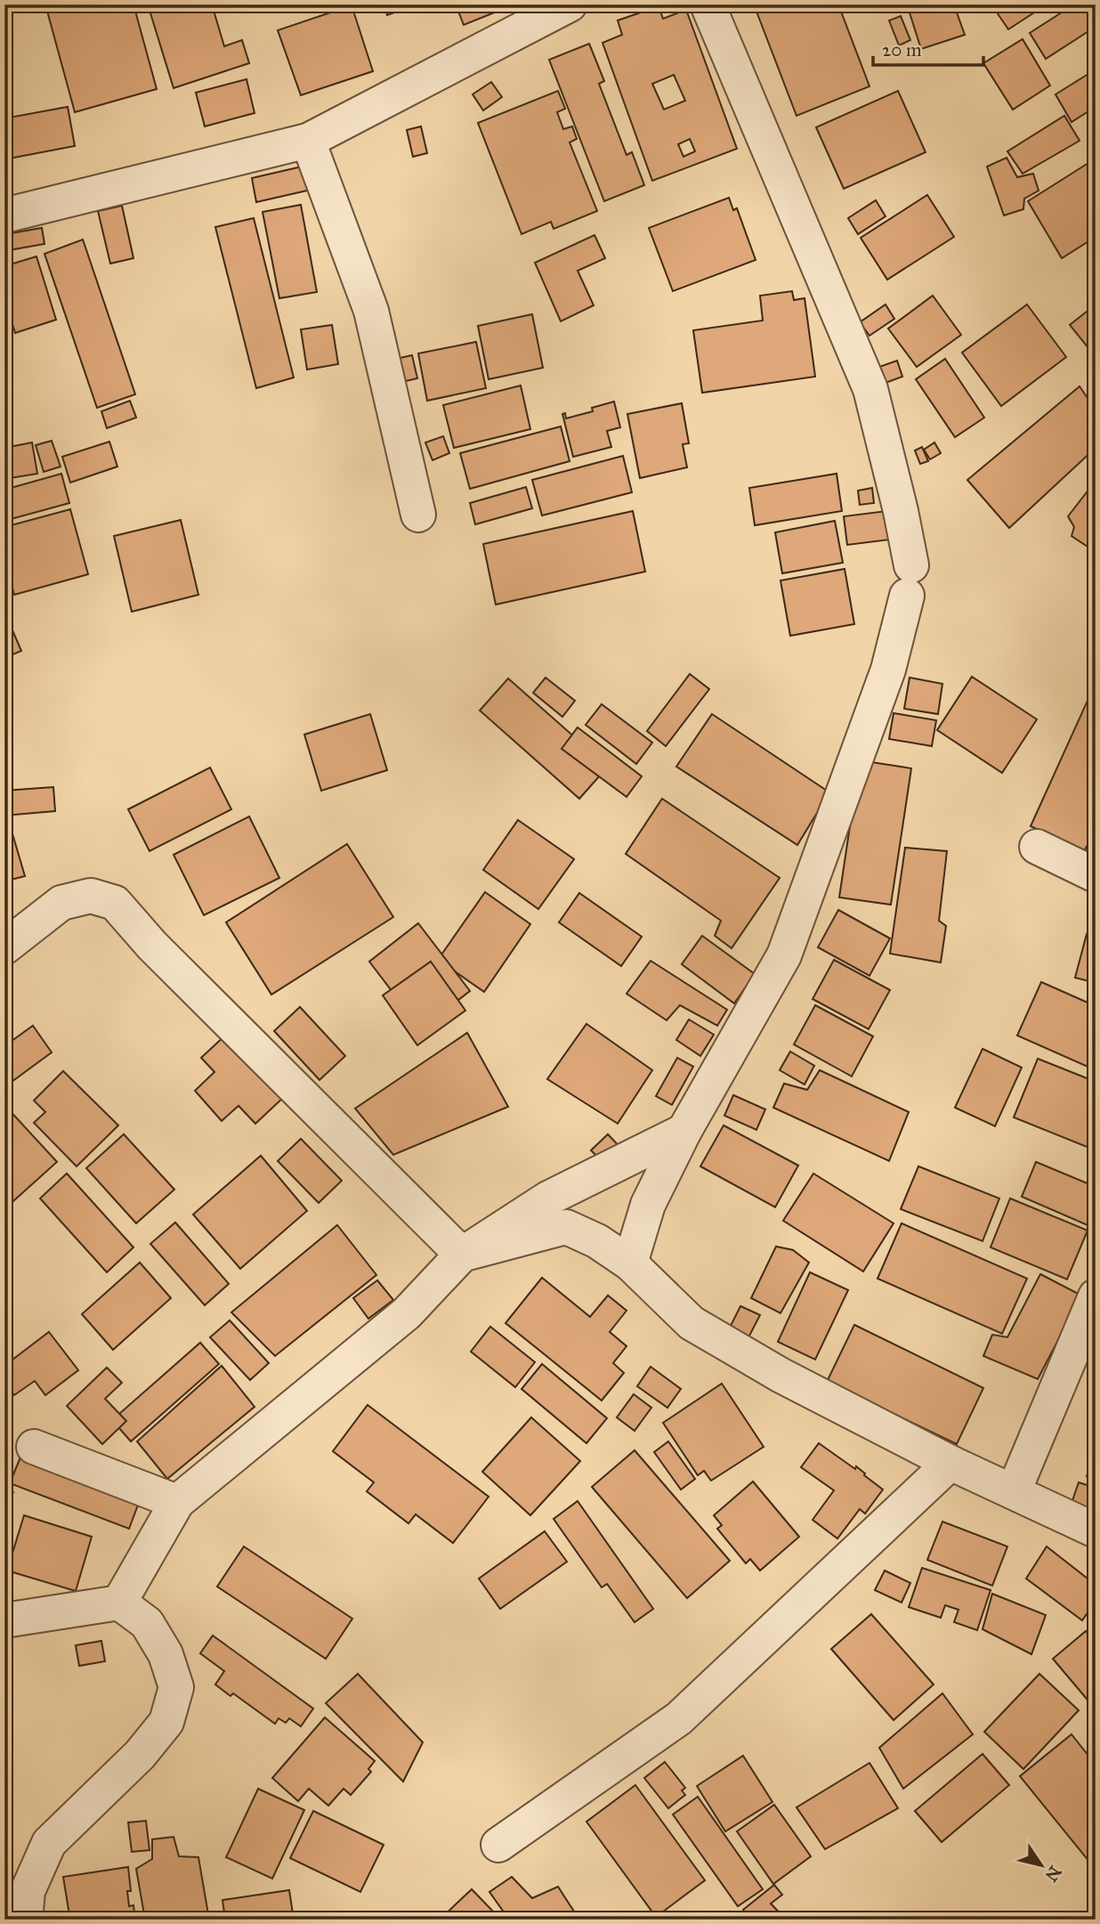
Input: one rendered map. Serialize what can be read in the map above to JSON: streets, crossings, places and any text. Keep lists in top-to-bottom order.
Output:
{
  "scale_bar": "20 m",
  "north": "bottom right"
}
